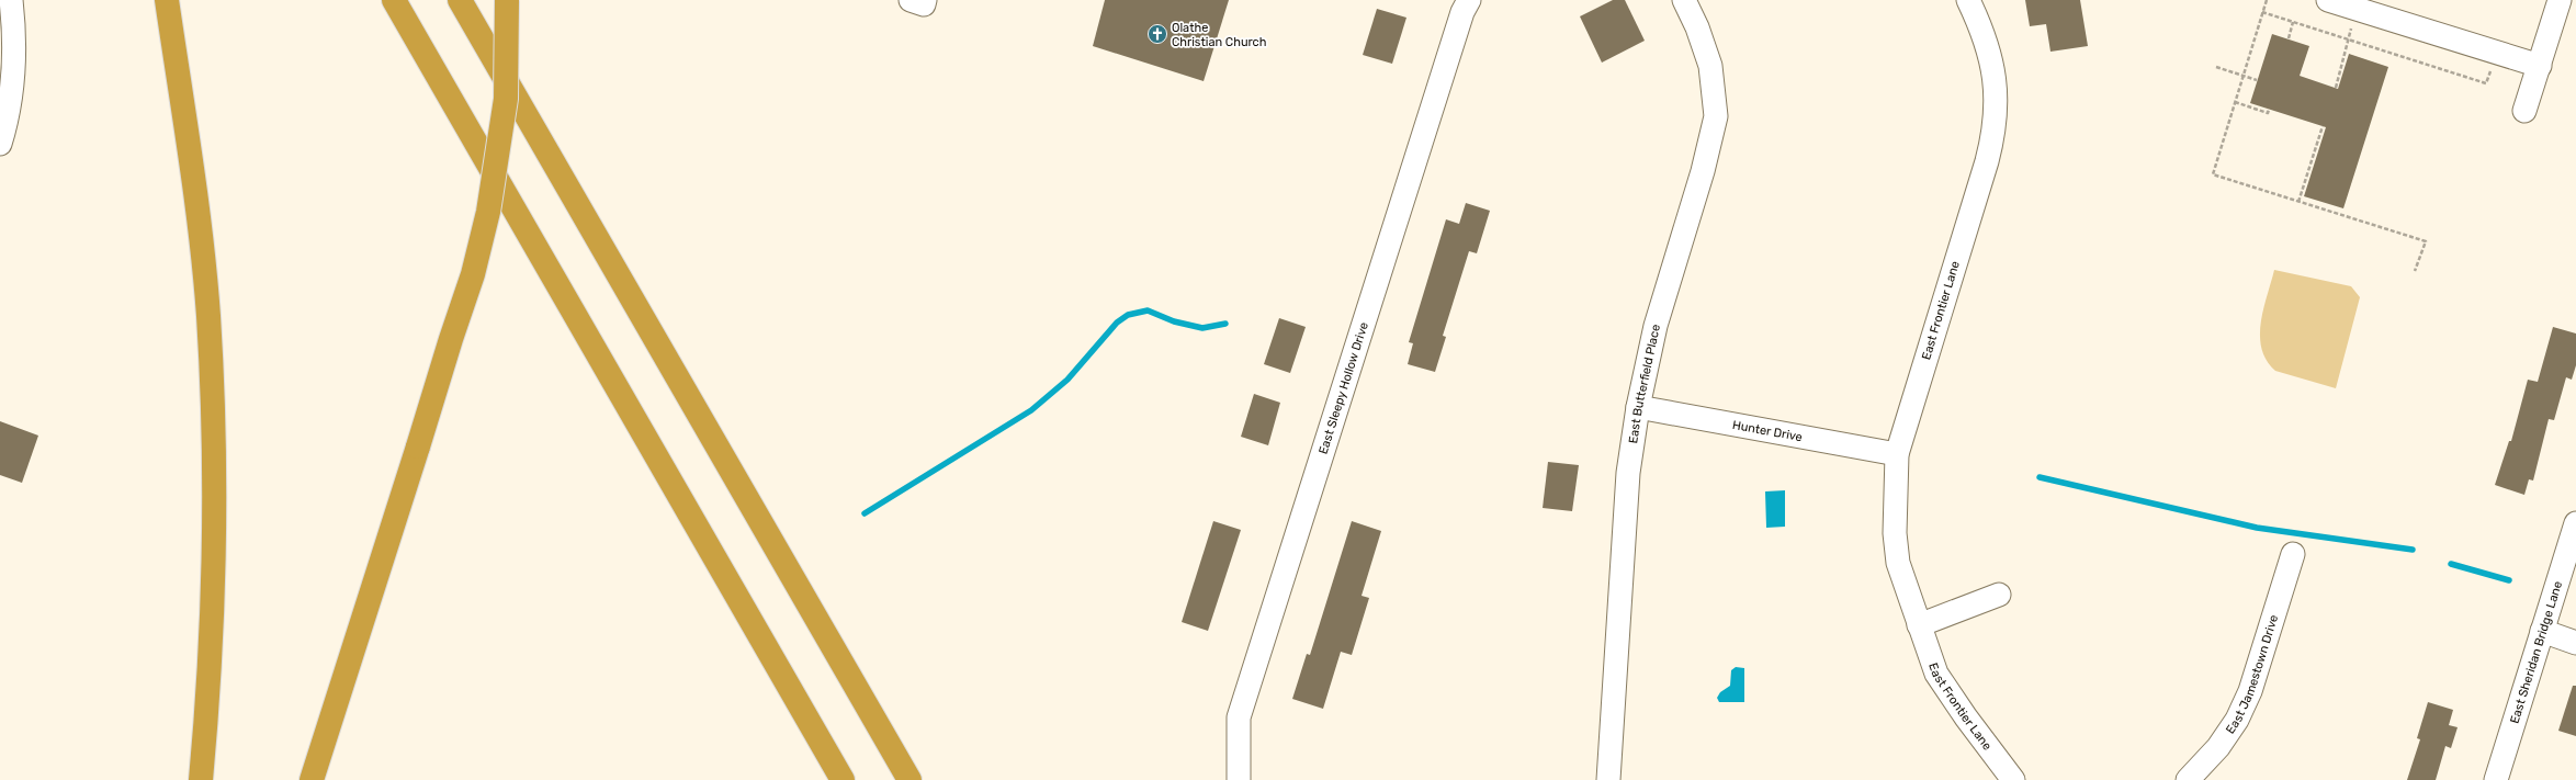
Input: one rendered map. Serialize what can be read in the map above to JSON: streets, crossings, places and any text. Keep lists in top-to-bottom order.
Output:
{
  "streets": {
    "street": [
      "East Frontier Lane",
      "East Butterfield Place",
      "East Sleepy Hollow Drive",
      "Hunter Drive",
      "East Sheridan Bridge Lane",
      "East Jamestown Drive"
    ]
  },
  "crossings": [
    ["East Frontier Lane", "Hunter Drive"],
    ["East Butterfield Place", "Hunter Drive"]
  ],
  "places": {
    "church": ["Olathe Christian Church"]
  }
}
